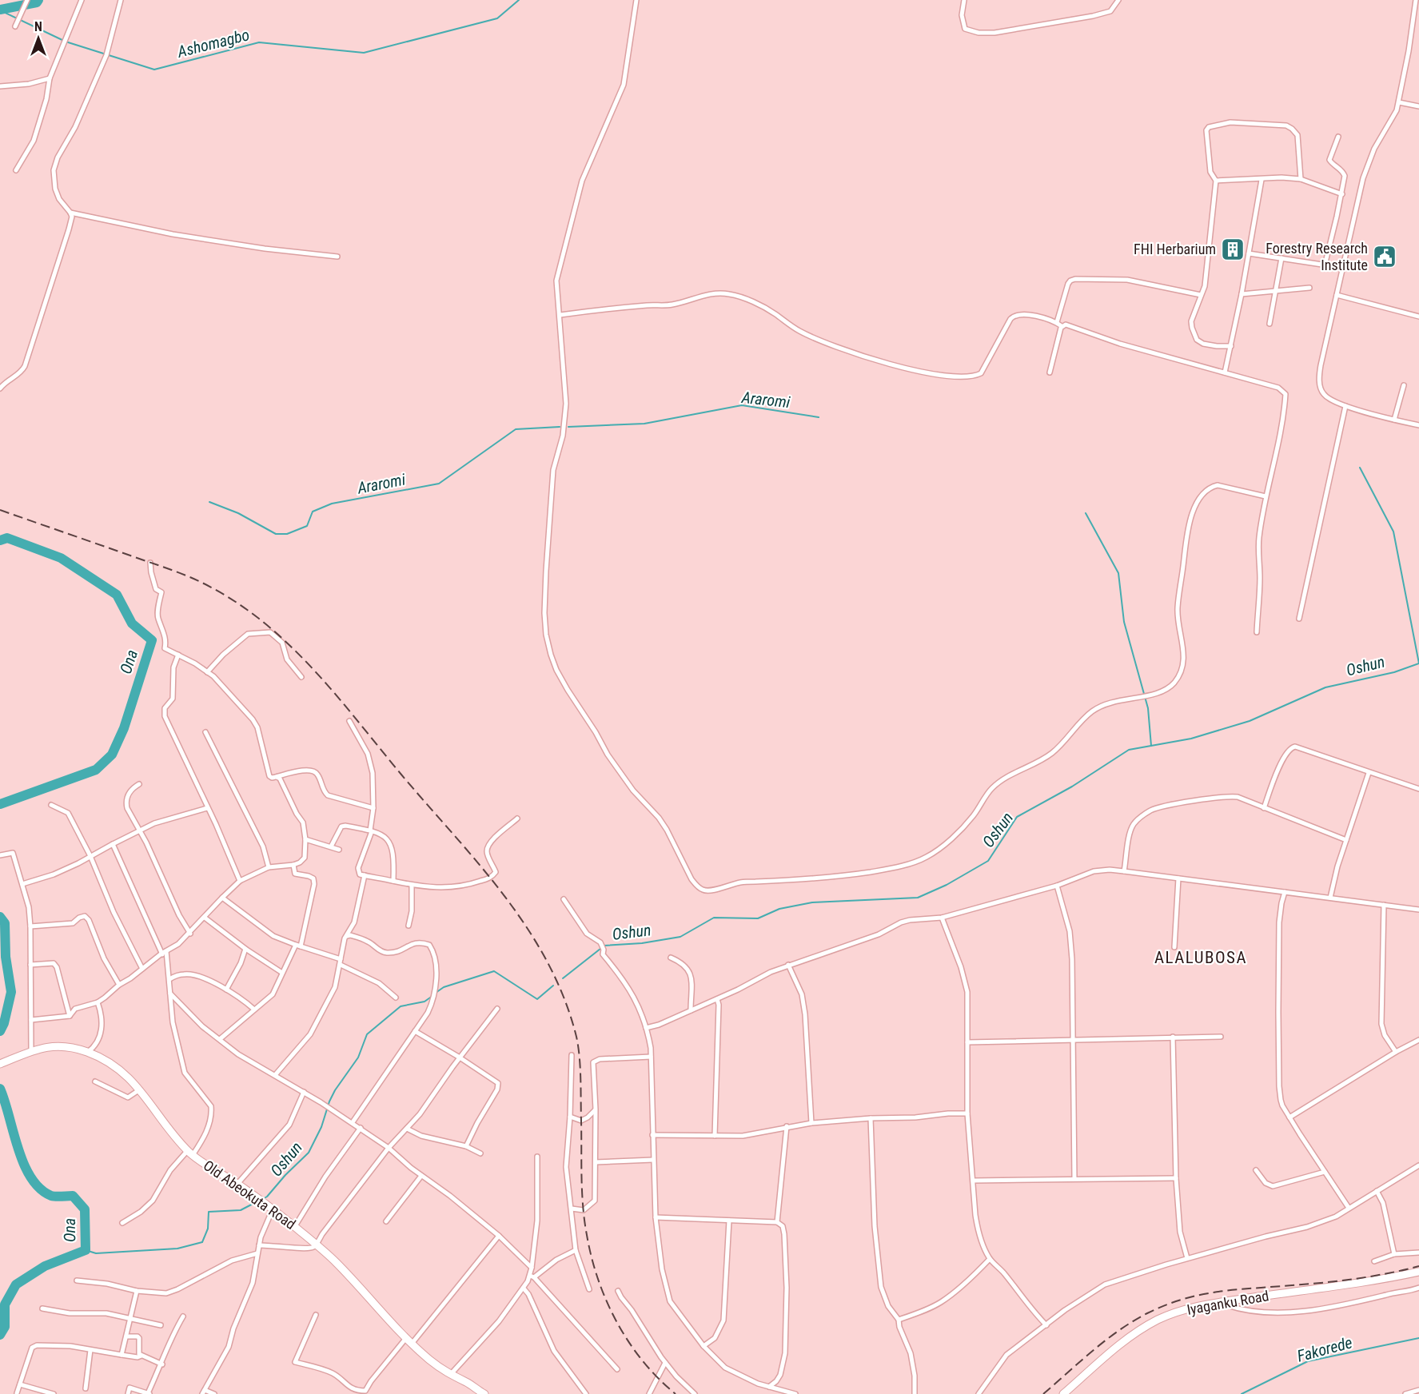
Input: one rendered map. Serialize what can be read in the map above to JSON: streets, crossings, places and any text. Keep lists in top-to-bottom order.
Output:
{
  "streets": {
    "highway": ["Old Abeokuta Road", "Iyaganku Road"]
  },
  "districts": ["ALALUBOSA"],
  "water": [
    "Ashomagbo",
    "Araromi",
    "Ona",
    "Oshun",
    "Fakorede"
  ],
  "places": {
    "building": ["FHI Herbarium"],
    "public building": ["Forestry Research Institute"]
  },
  "north": "top"
}
